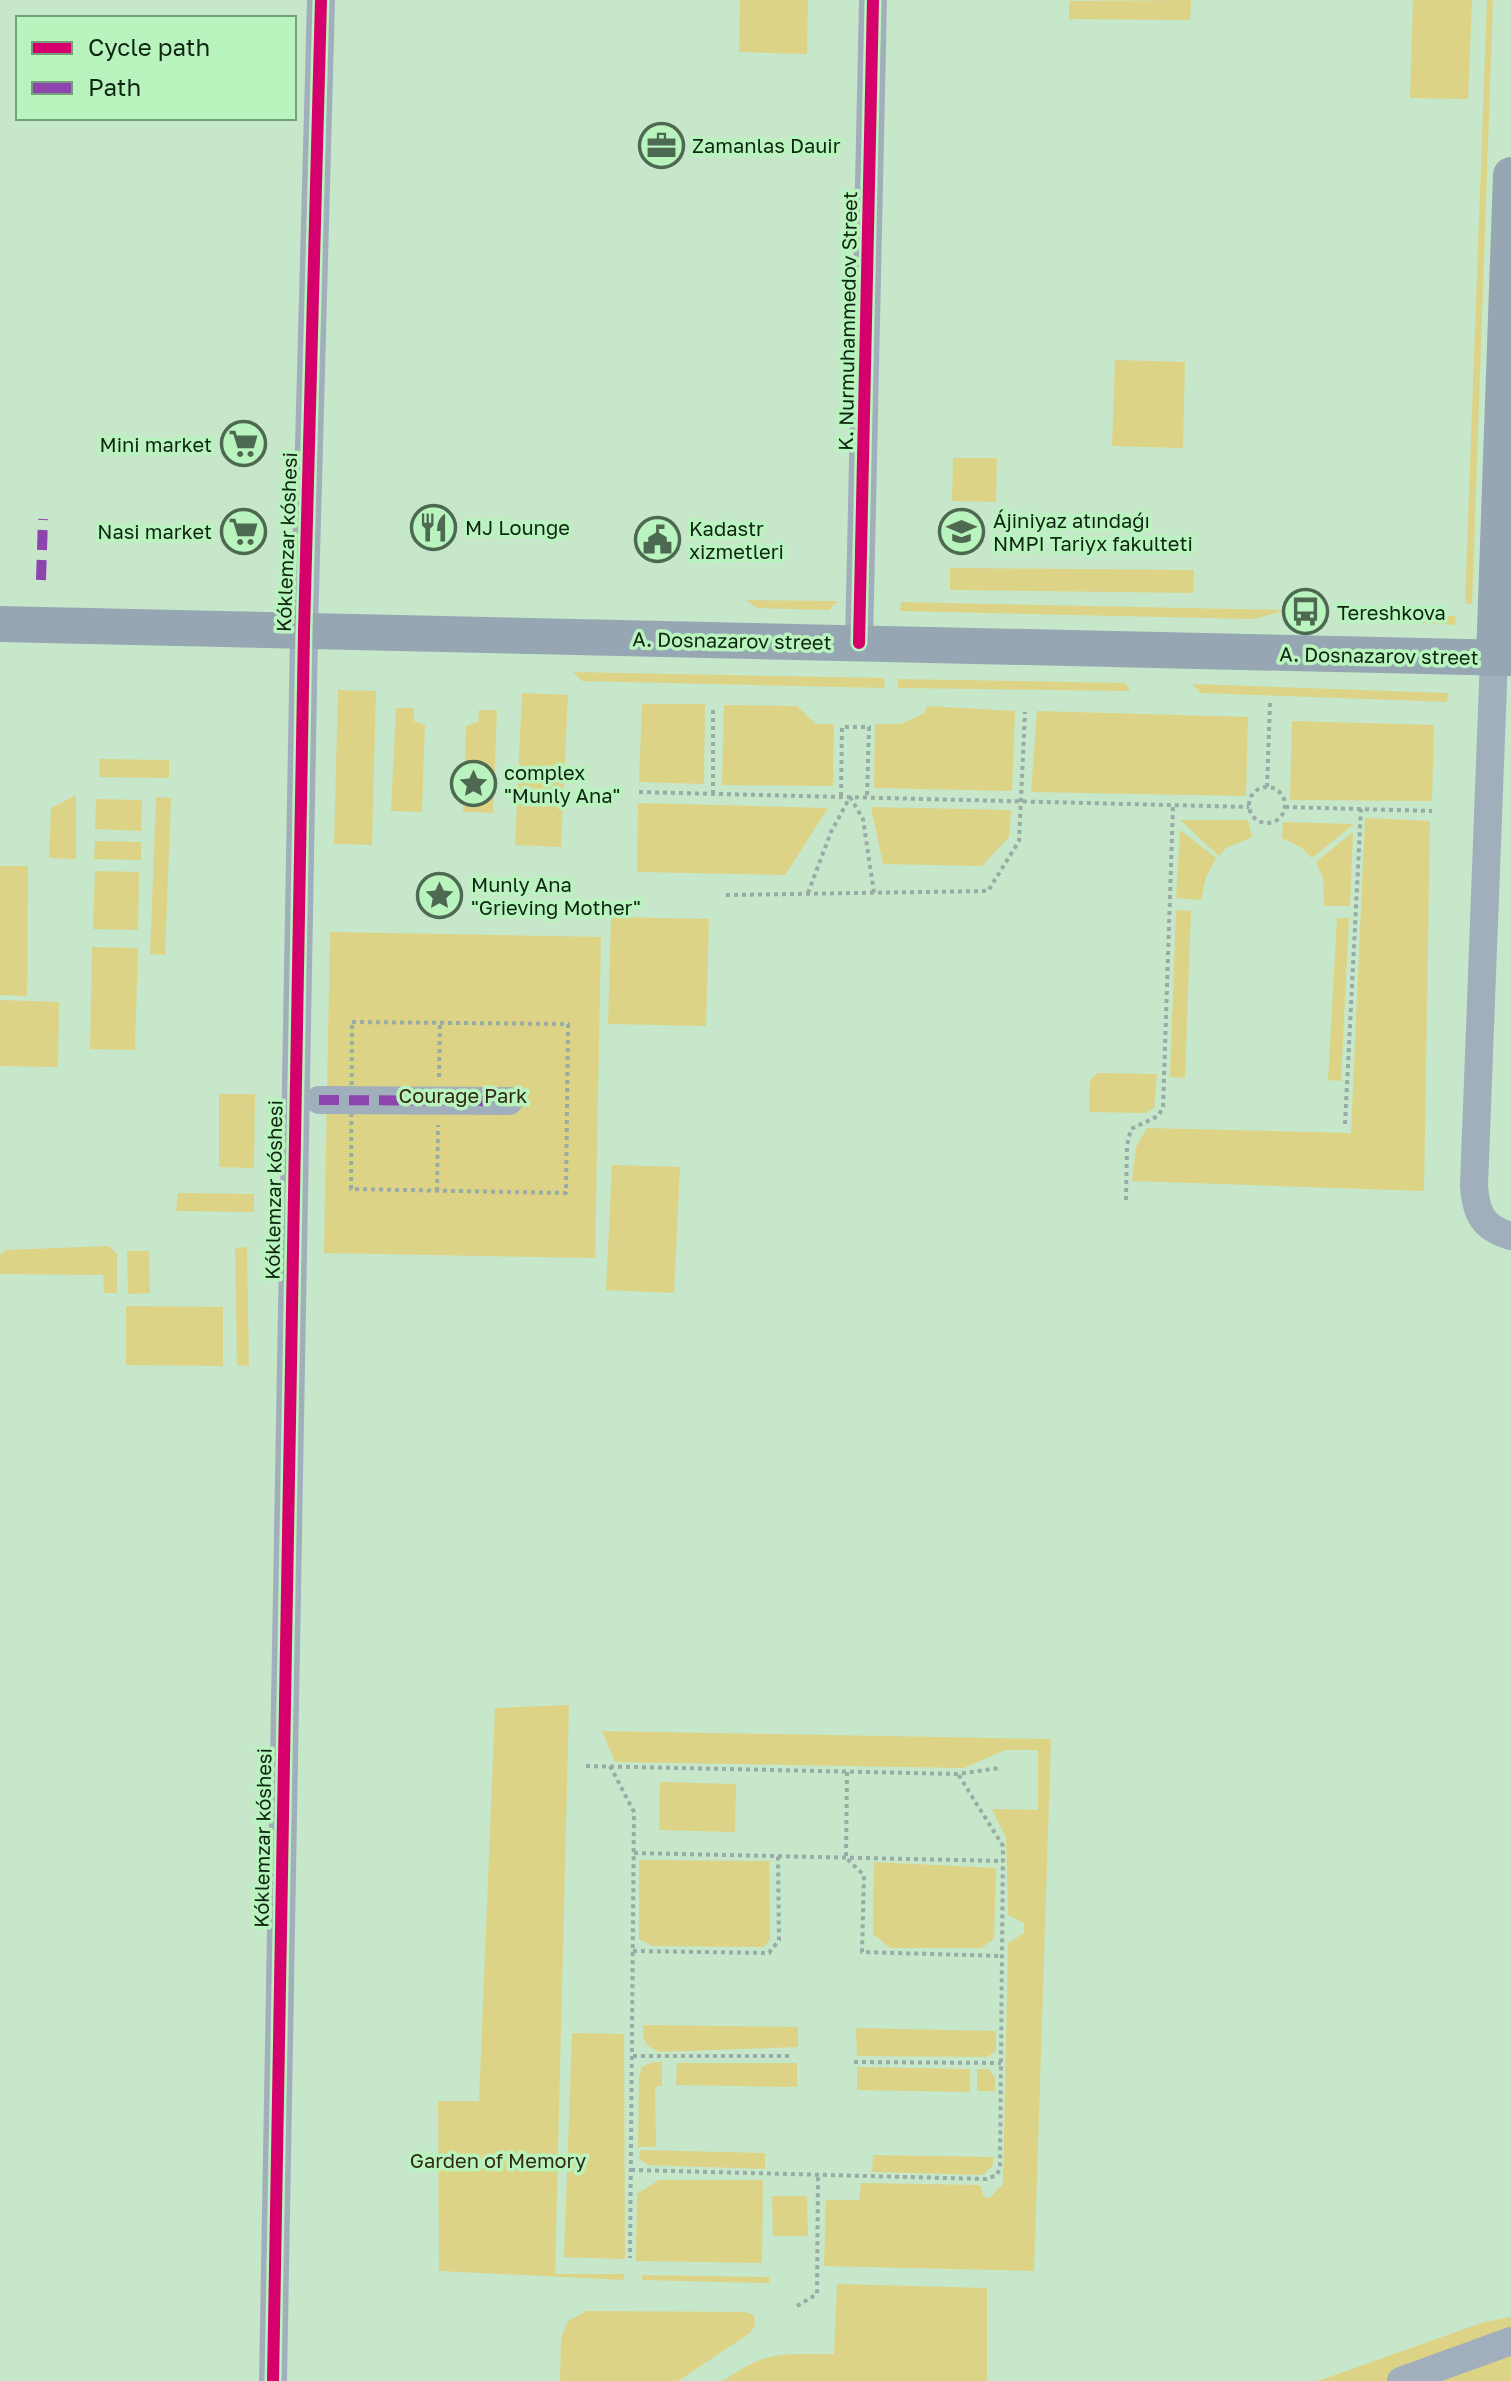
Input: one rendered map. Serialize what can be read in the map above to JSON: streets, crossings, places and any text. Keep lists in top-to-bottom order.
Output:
{
  "streets": {
    "main road": ["A. Dosnazarov street"],
    "street": ["K. Nurmuhammedov Street", "Kóklemzar kóshesi"]
  },
  "crossings": [
    ["K. Nurmuhammedov Street", "A. Dosnazarov street"],
    ["Kóklemzar kóshesi", "A. Dosnazarov street"]
  ],
  "parks": ["Courage Park", "Garden of Memory"],
  "places": {
    "office": ["Zamanlas Dauir"],
    "supermarket": ["Mini market", "Nasi market"],
    "restaurant": ["MJ Lounge"],
    "school or university": ["Ájiniyaz atındaǵı NMPI Tariyx fakulteti"],
    "public building": ["Kadastr xizmetleri"],
    "bus stop": ["Tereshkova"],
    "place": ["complex \"Munly Ana\"", "Munly Ana \"Grieving Mother\""]
  },
  "legend": ["Cycle path", "Path"]
}
